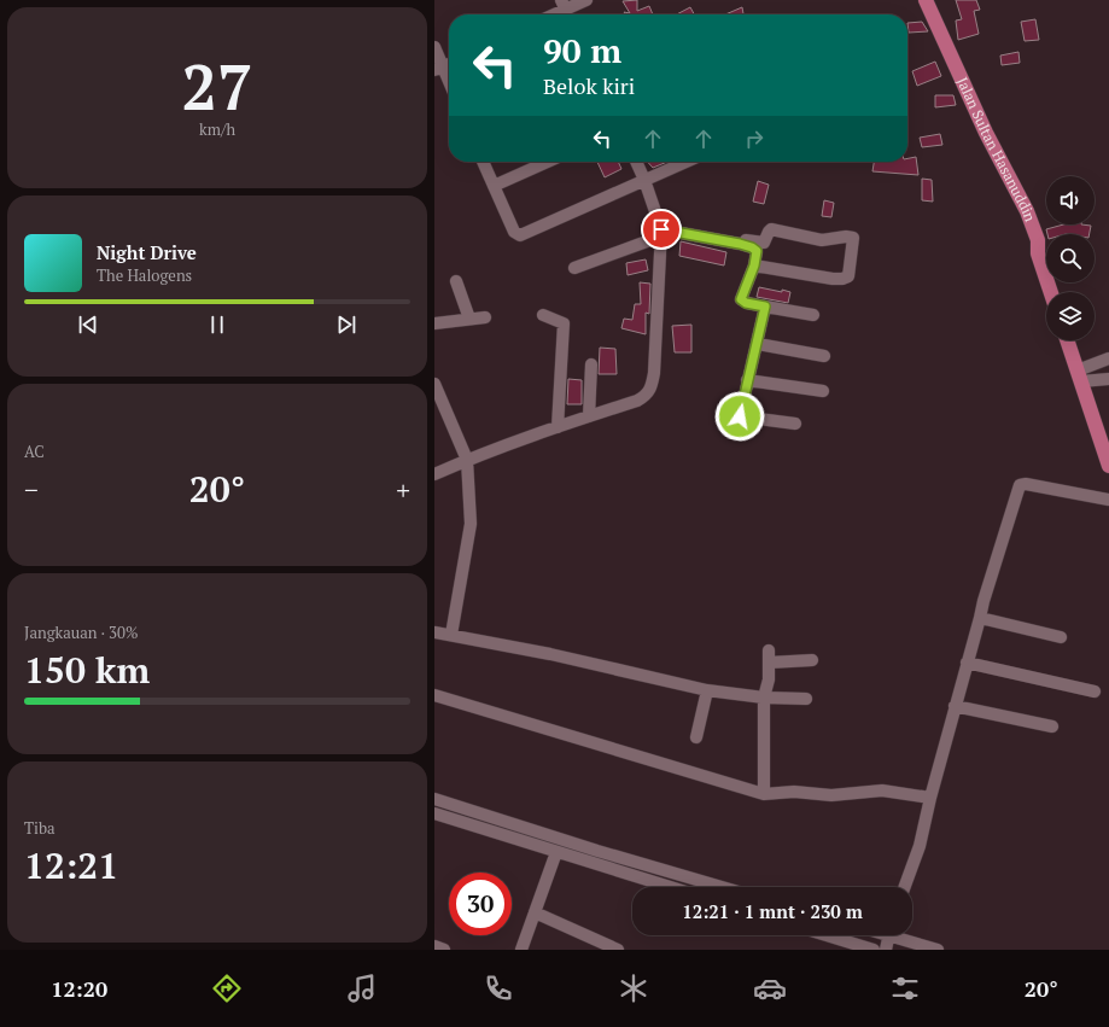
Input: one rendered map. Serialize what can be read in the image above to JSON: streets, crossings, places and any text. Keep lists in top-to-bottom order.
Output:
{
  "streets": {
    "main road": ["Jalan Sultan Hasanuddin"]
  },
  "page": {
    "tile": [
      ["27", "km/h"],
      "AC",
      ["Jangkauan · 30%", "150 km"],
      ["Tiba", "12:21"]
    ],
    "turn": ["90 m", "Belok kiri"],
    "song": ["Night Drive", "The Halogens"],
    "heat": ["−", "20°", "+"],
    "limit": "30",
    "trip": "12:21 · 1 mnt · 230 m",
    "tabs": ["12:20", "20°"]
  }
}
